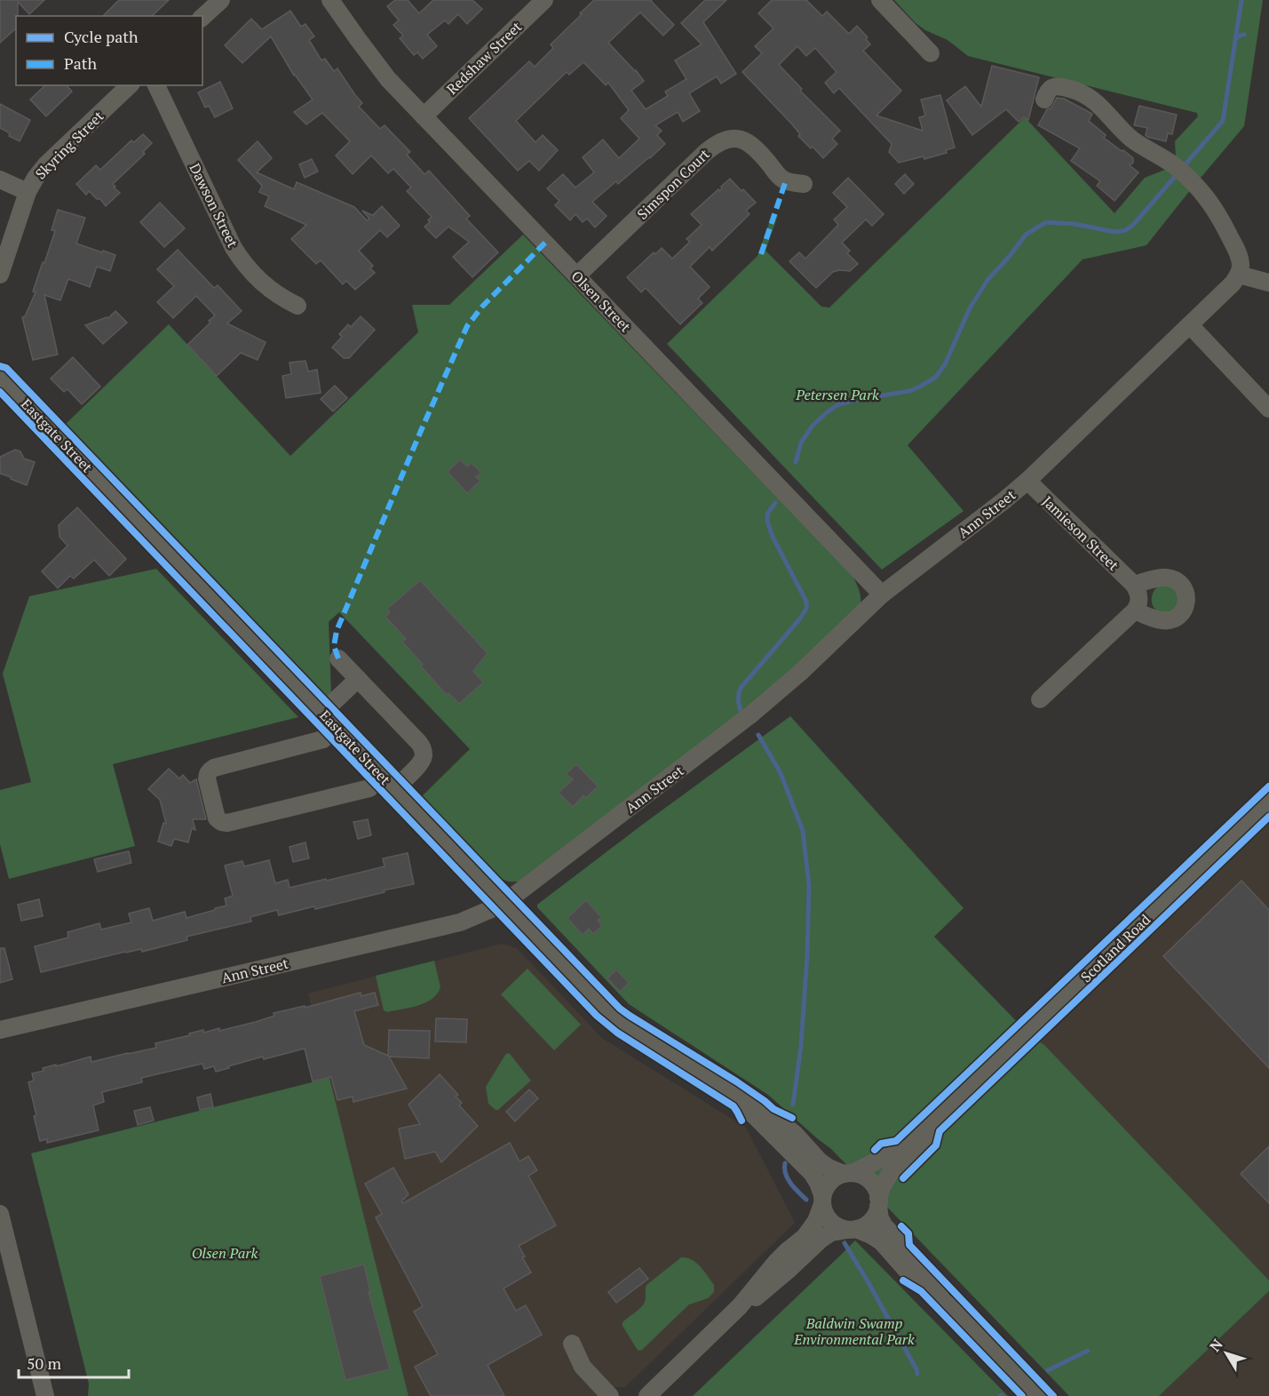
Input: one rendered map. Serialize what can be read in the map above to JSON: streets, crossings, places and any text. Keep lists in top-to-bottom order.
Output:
{
  "streets": {
    "street": [
      "Redshaw Street",
      "Skyring Street",
      "Simspon Court",
      "Dawson Street",
      "Olsen Street",
      "Eastgate Street",
      "Ann Street",
      "Jamieson Street",
      "Scotland Road"
    ]
  },
  "crossings": [
    ["Redshaw Street", "Olsen Street"],
    ["Simspon Court", "Olsen Street"],
    ["Olsen Street", "Ann Street"],
    ["Eastgate Street", "Ann Street"],
    ["Eastgate Street", "Scotland Road"],
    ["Ann Street", "Jamieson Street"]
  ],
  "parks": ["Petersen Park", "Olsen Park", "Baldwin Swamp Environmental Park"],
  "legend": ["Cycle path", "Path"],
  "scale_bar": "50 m",
  "north": "top left"
}
